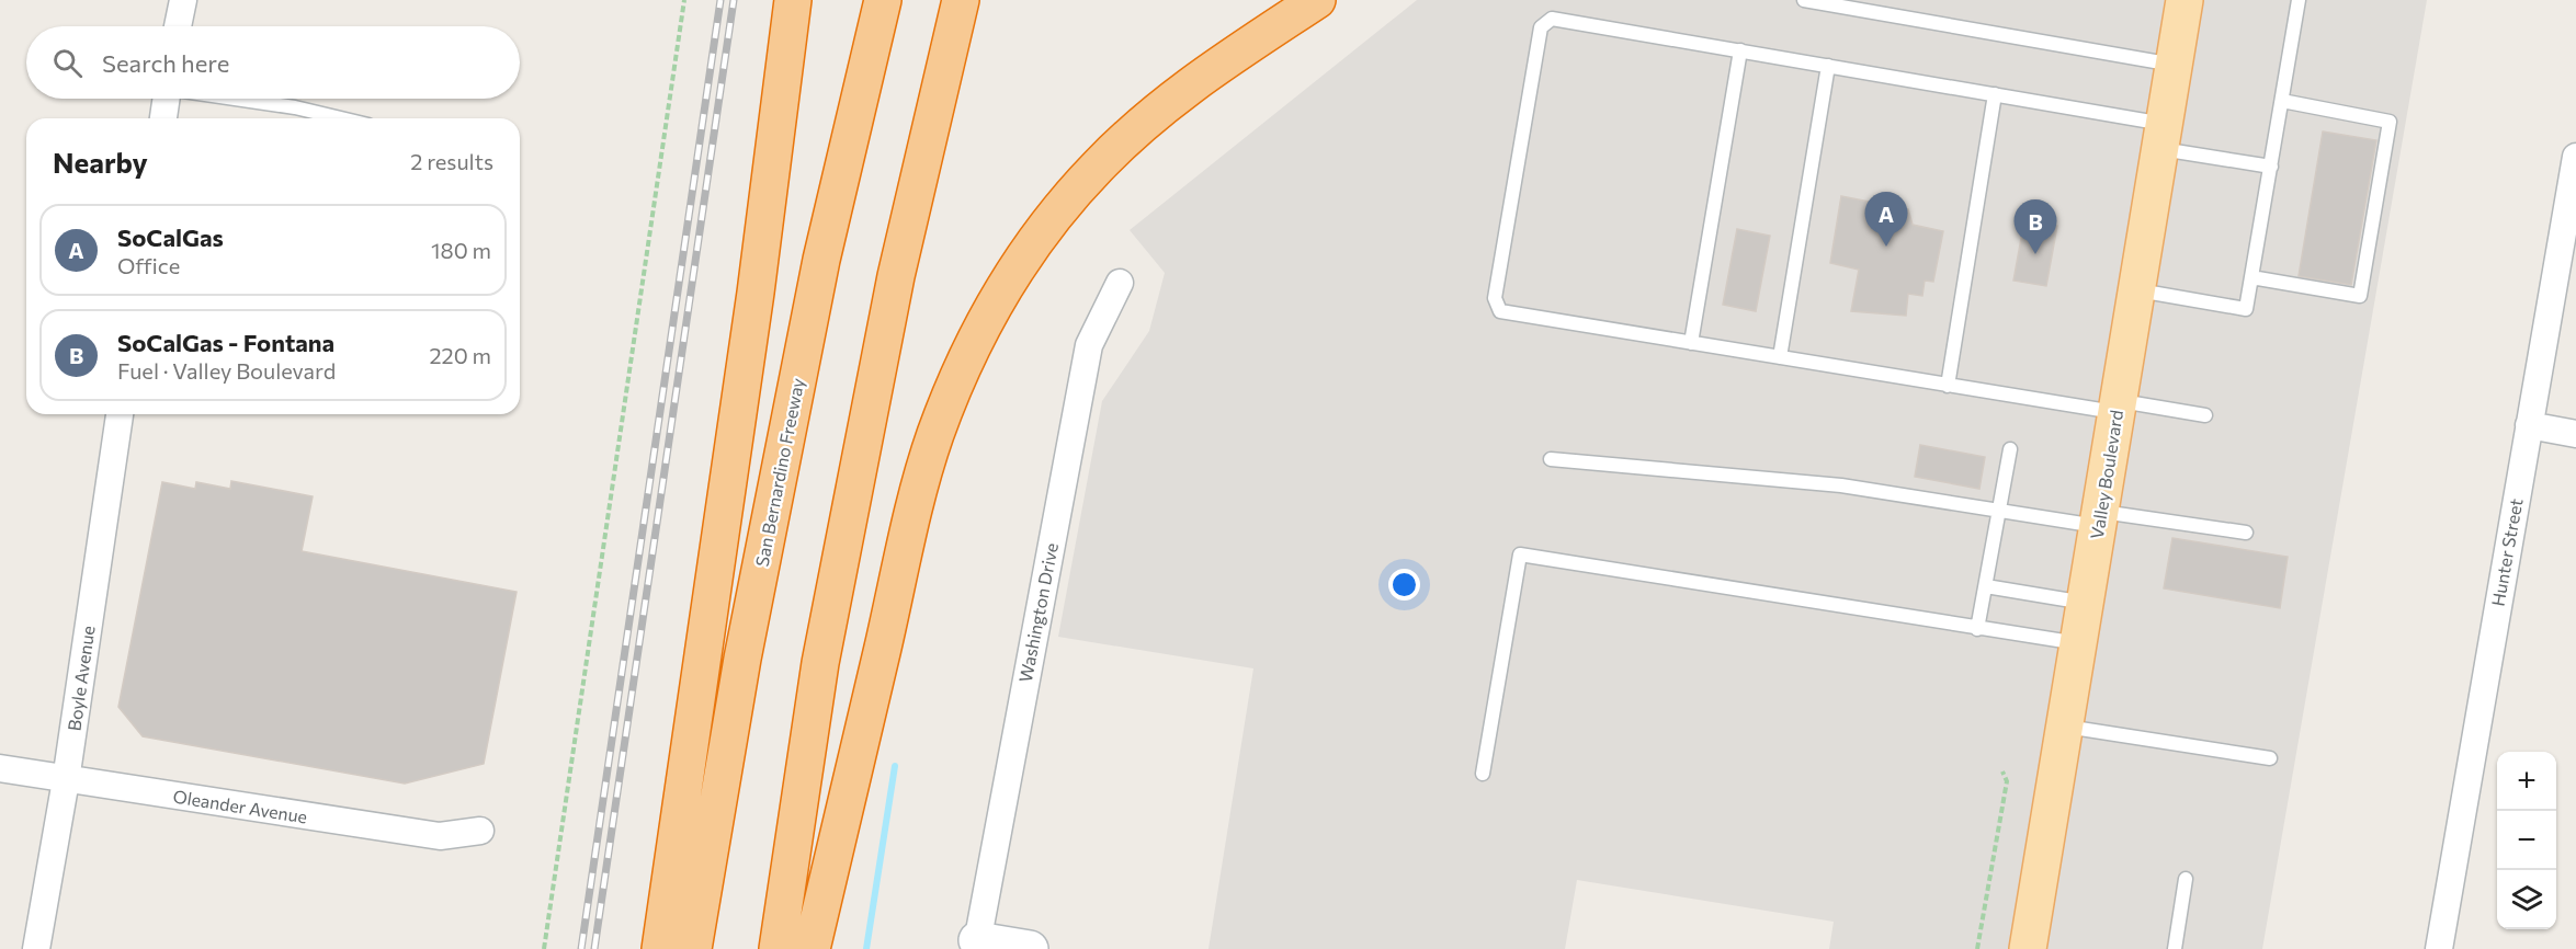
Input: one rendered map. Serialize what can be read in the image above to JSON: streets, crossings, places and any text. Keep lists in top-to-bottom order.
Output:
{
  "streets": {
    "highway": ["San Bernardino Freeway"],
    "main road": ["Valley Boulevard"],
    "street": [
      "Hunter Street",
      "Washington Drive",
      "Boyle Avenue",
      "Oleander Avenue"
    ]
  },
  "crossings": [
    ["Boyle Avenue", "Oleander Avenue"]
  ],
  "page": {
    "search": "Search here",
    "heading": ["Nearby", "2 results"],
    "pins": ["A", "B"],
    "list": [
      {
        "mark": "A",
        "name": "SoCalGas",
        "note": "Office",
        "value": "180 m"
      },
      {
        "mark": "B",
        "name": "SoCalGas - Fontana",
        "note": "Fuel · Valley Boulevard",
        "value": "220 m"
      }
    ],
    "map_buttons": ["+", "−"]
  }
}
